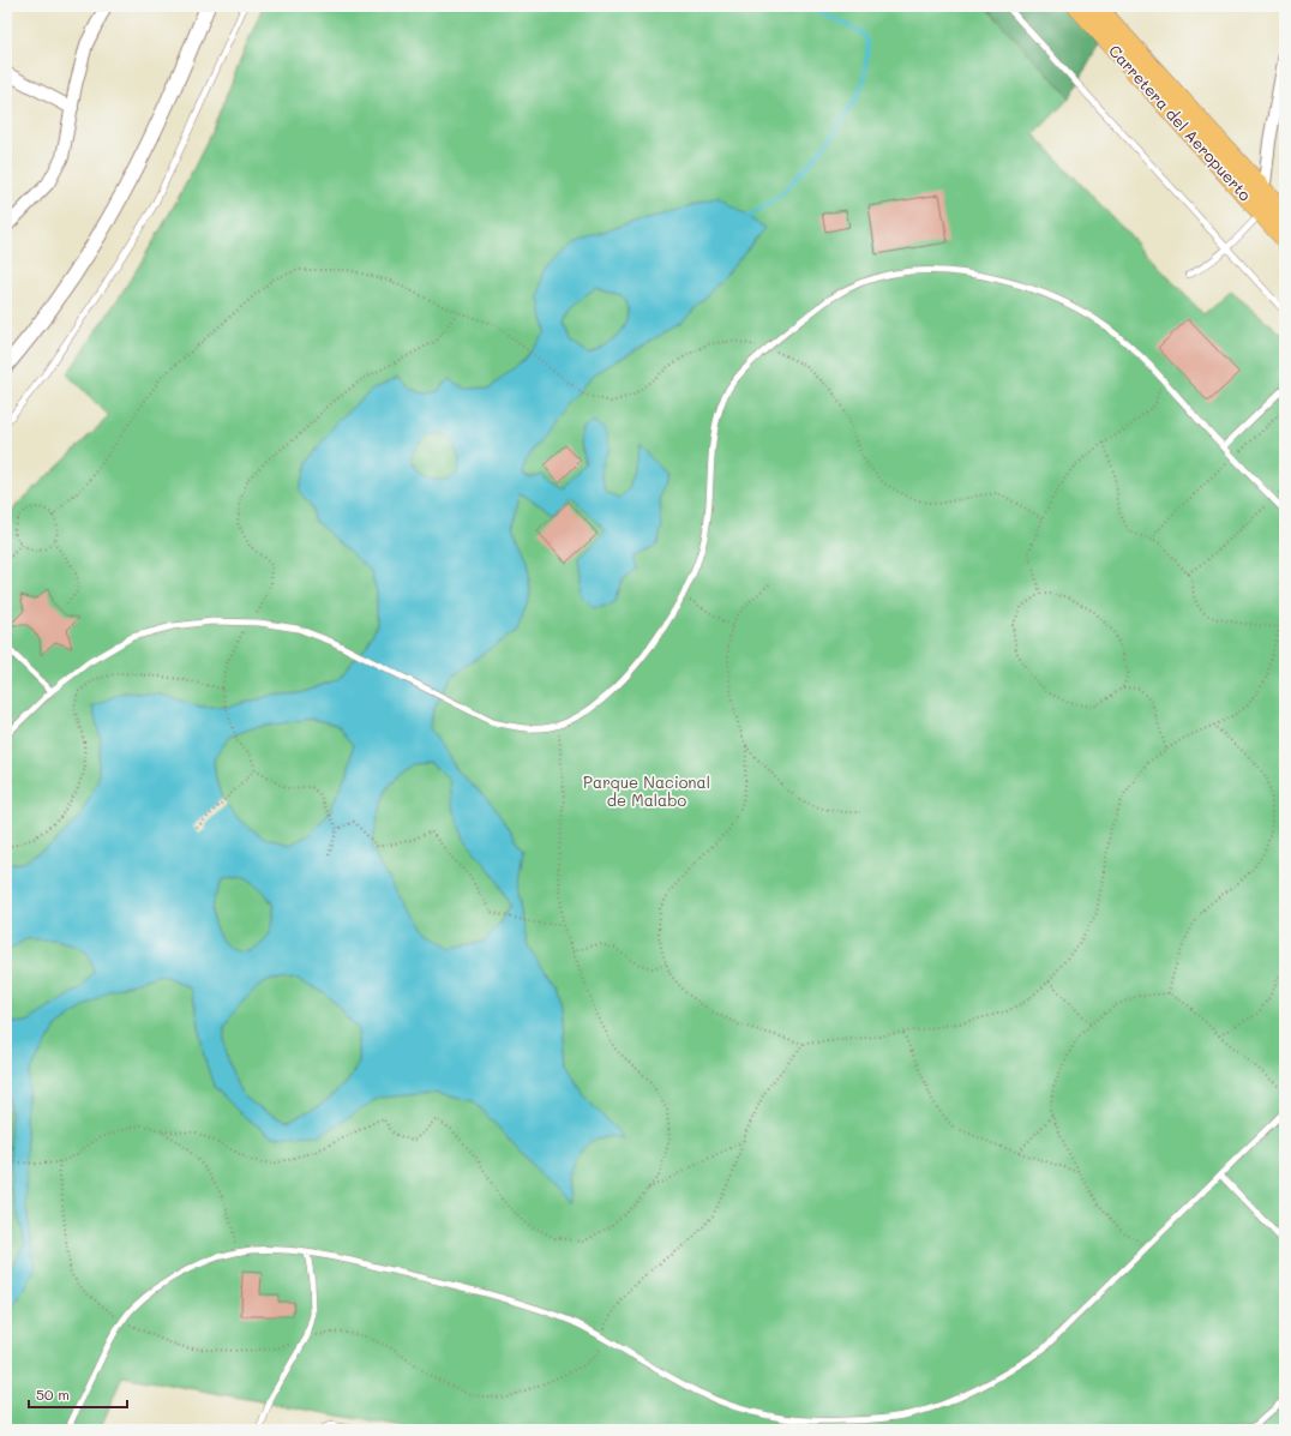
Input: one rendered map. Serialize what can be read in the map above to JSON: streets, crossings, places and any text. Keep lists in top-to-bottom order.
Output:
{
  "streets": {
    "main road": ["Carretera del Aeropuerto"]
  },
  "parks": ["Parque Nacional de Malabo"],
  "scale_bar": "50 m"
}
